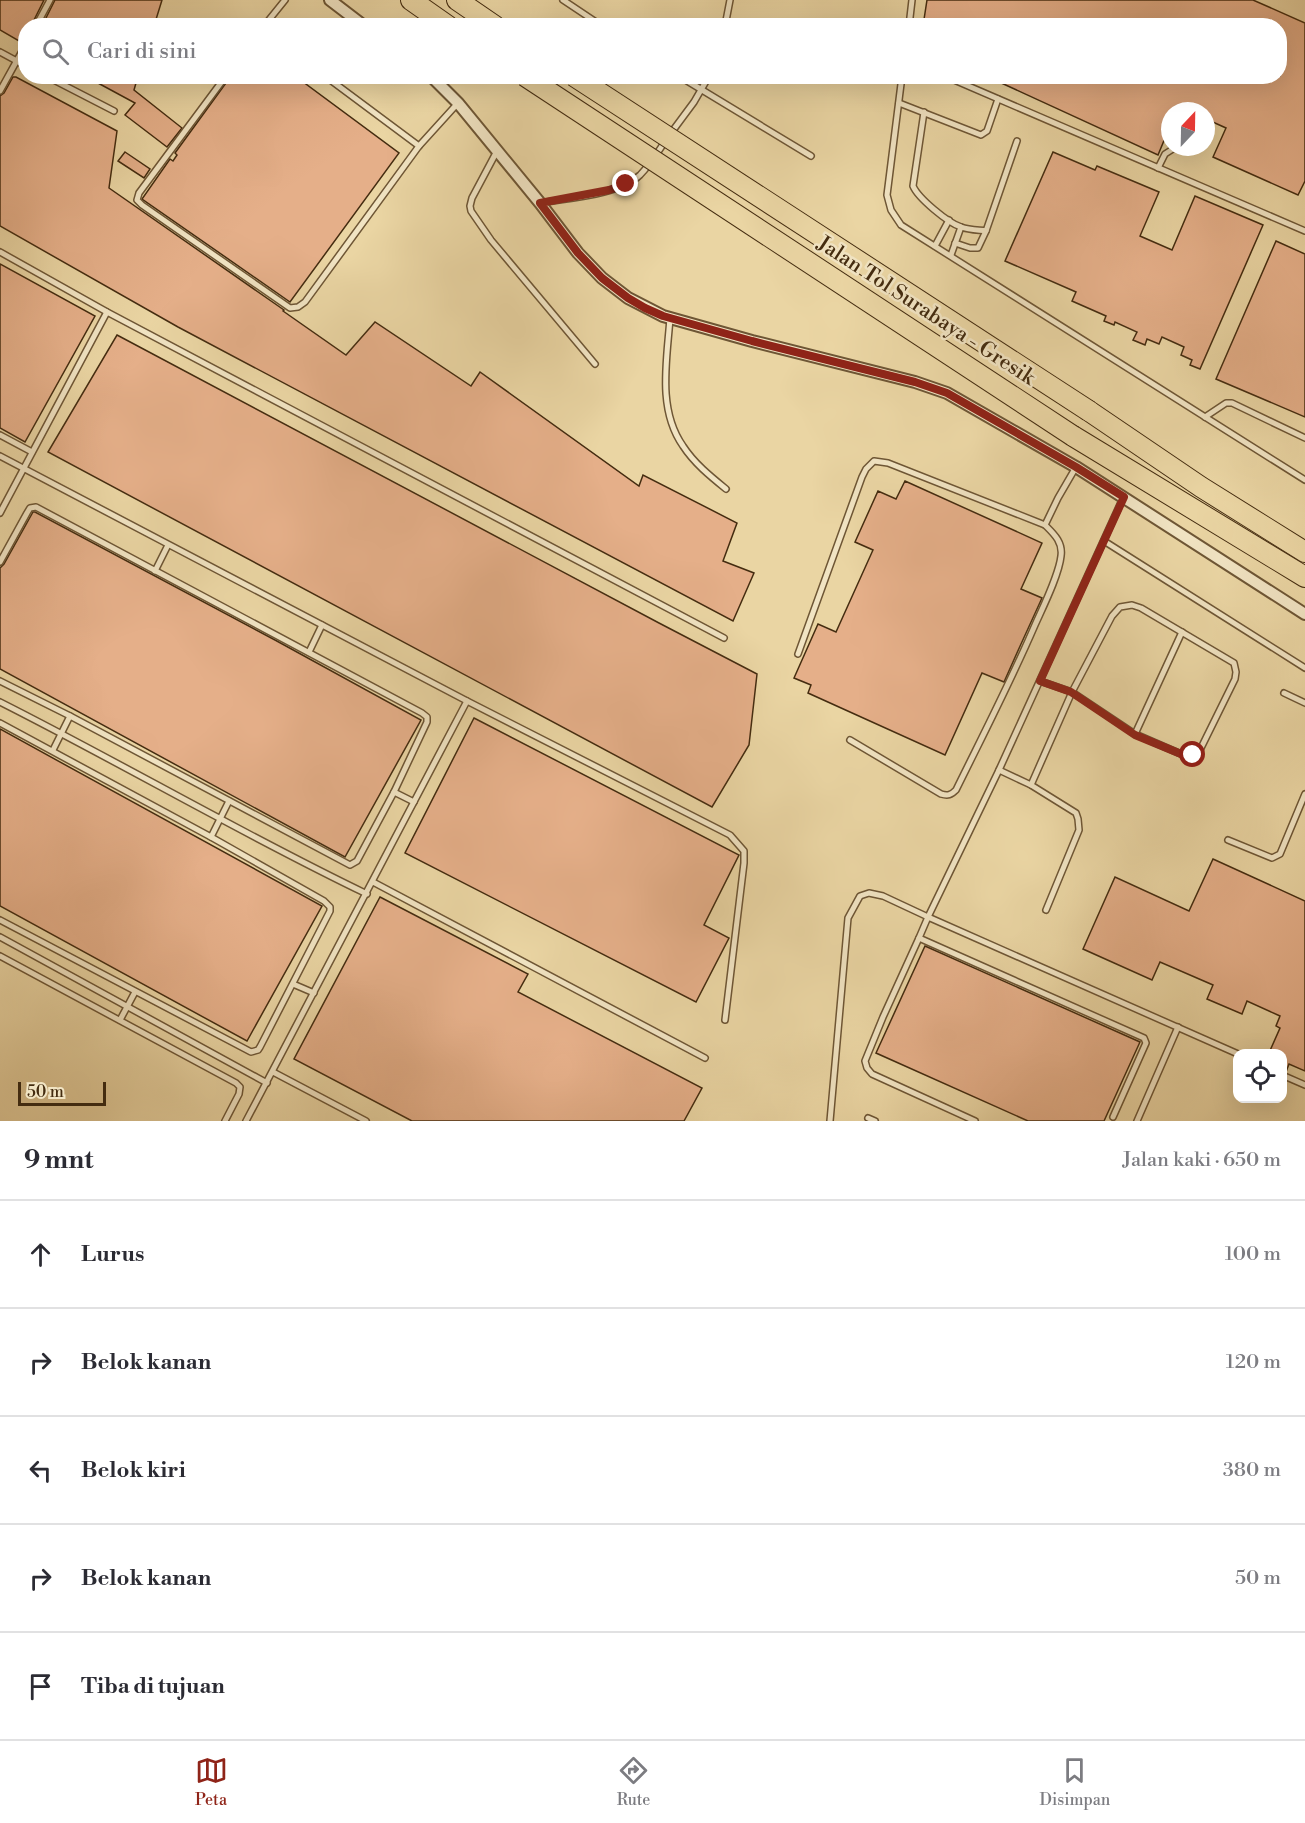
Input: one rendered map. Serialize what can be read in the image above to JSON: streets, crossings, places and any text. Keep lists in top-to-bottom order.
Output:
{
  "streets": {
    "highway": ["Jalan Tol Surabaya - Gresik"]
  },
  "scale_bar": "50 m",
  "north": "top",
  "page": {
    "search": "Cari di sini",
    "scale": "50 m",
    "heading": ["9 mnt", "Jalan kaki · 650 m"],
    "list": [
      ["Lurus", "100 m"],
      ["Belok kanan", "120 m"],
      ["Belok kiri", "380 m"],
      ["Belok kanan", "50 m"],
      "Tiba di tujuan"
    ],
    "nav": ["Peta", "Rute", "Disimpan"]
  }
}
